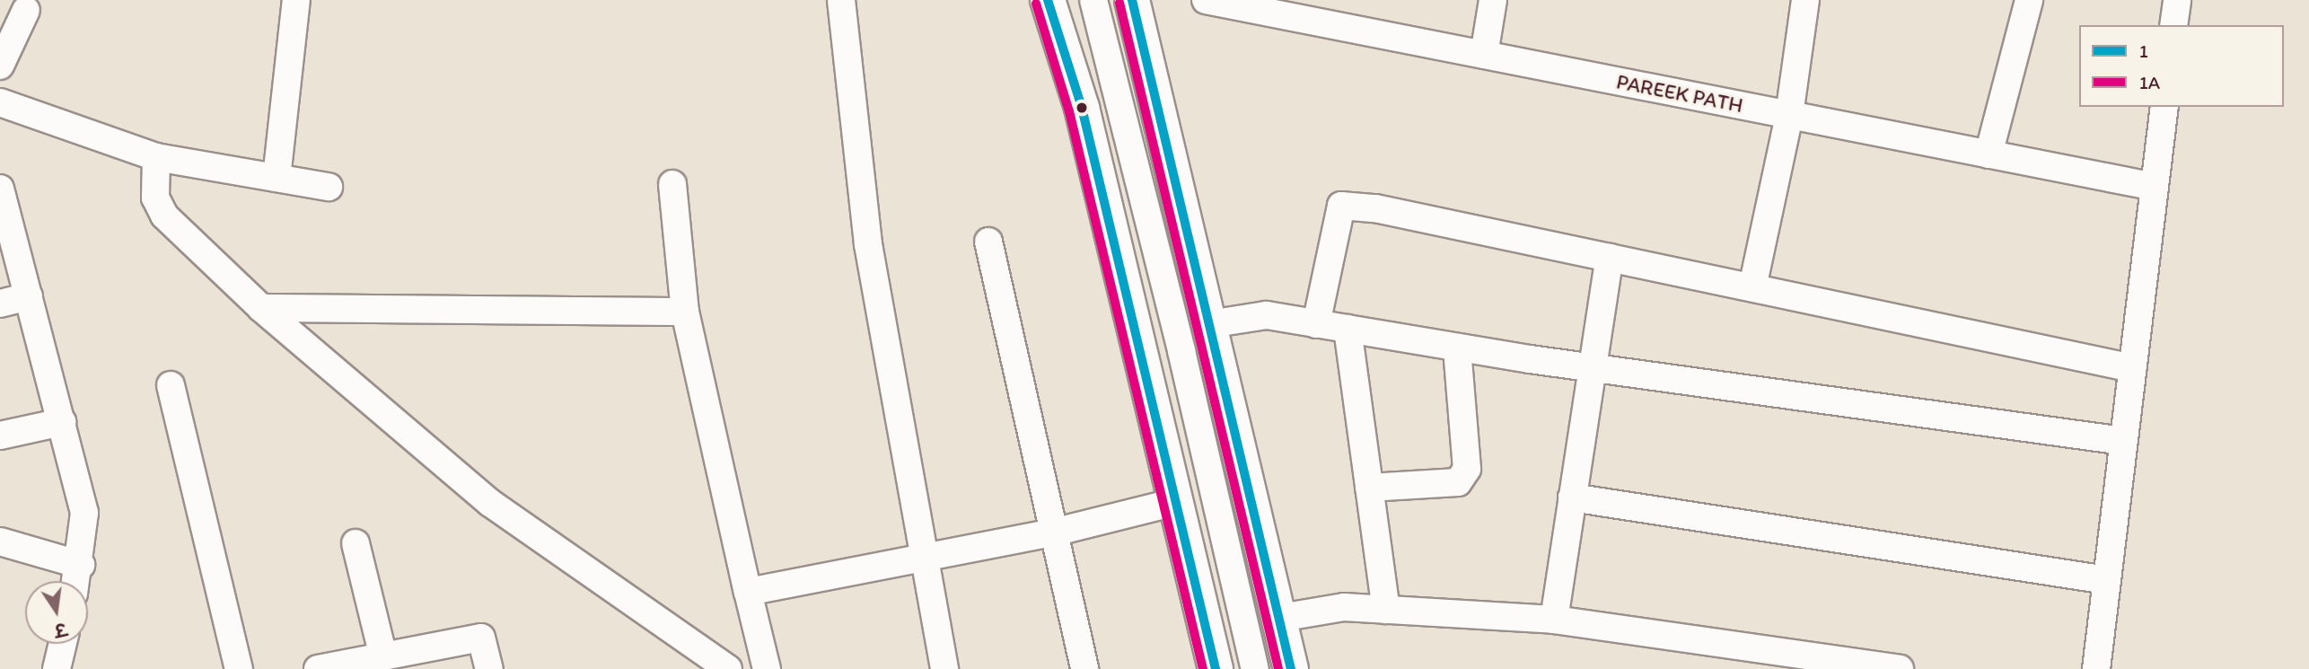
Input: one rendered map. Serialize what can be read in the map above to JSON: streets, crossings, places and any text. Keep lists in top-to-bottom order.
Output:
{
  "streets": {
    "street": ["PAREEK PATH"]
  },
  "lines": ["transit line 1", "transit line 1A"],
  "legend": ["1", "1A"],
  "north": "bottom"
}
